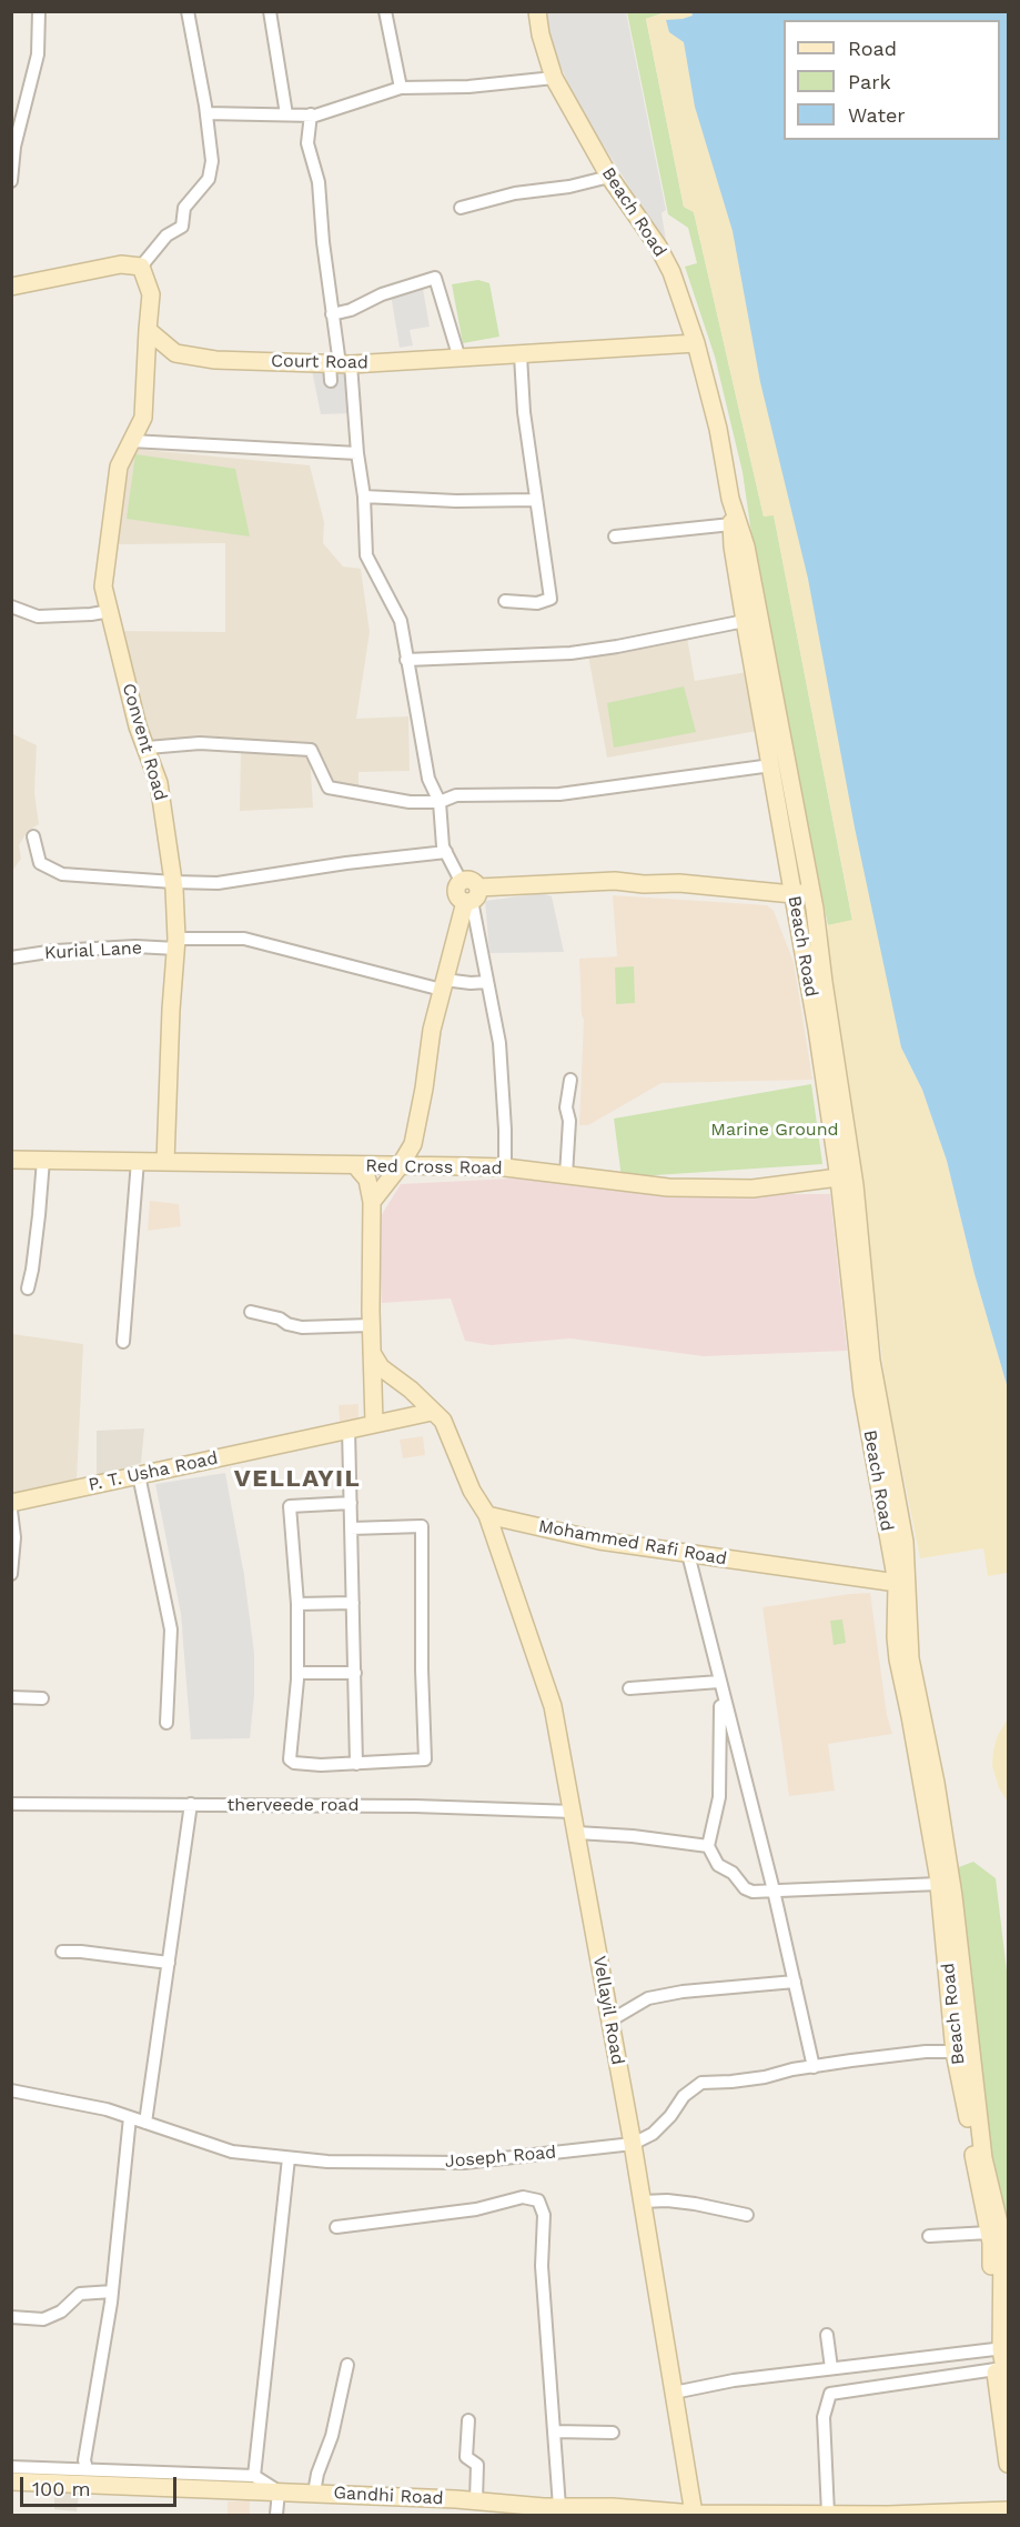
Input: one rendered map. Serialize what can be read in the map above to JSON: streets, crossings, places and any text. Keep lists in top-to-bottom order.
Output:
{
  "streets": {
    "main road": [
      "Beach Road",
      "Court Road",
      "Convent Road",
      "Red Cross Road",
      "P. T. Usha Road",
      "Mohammed Rafi Road",
      "Vellayil Road",
      "Gandhi Road"
    ],
    "street": ["Kurial Lane", "therveede road", "Joseph Road"]
  },
  "crossings": [
    ["Beach Road", "Court Road"],
    ["Beach Road", "Red Cross Road"],
    ["Beach Road", "Mohammed Rafi Road"],
    ["Beach Road", "Joseph Road"],
    ["Court Road", "Convent Road"],
    ["Convent Road", "Kurial Lane"],
    ["Convent Road", "Red Cross Road"],
    ["Mohammed Rafi Road", "Vellayil Road"],
    ["therveede road", "Vellayil Road"],
    ["Vellayil Road", "Joseph Road"],
    ["Vellayil Road", "Gandhi Road"]
  ],
  "districts": ["VELLAYIL"],
  "parks": ["Marine Ground"],
  "legend": ["Road", "Park", "Water"],
  "scale_bar": "100 m"
}
